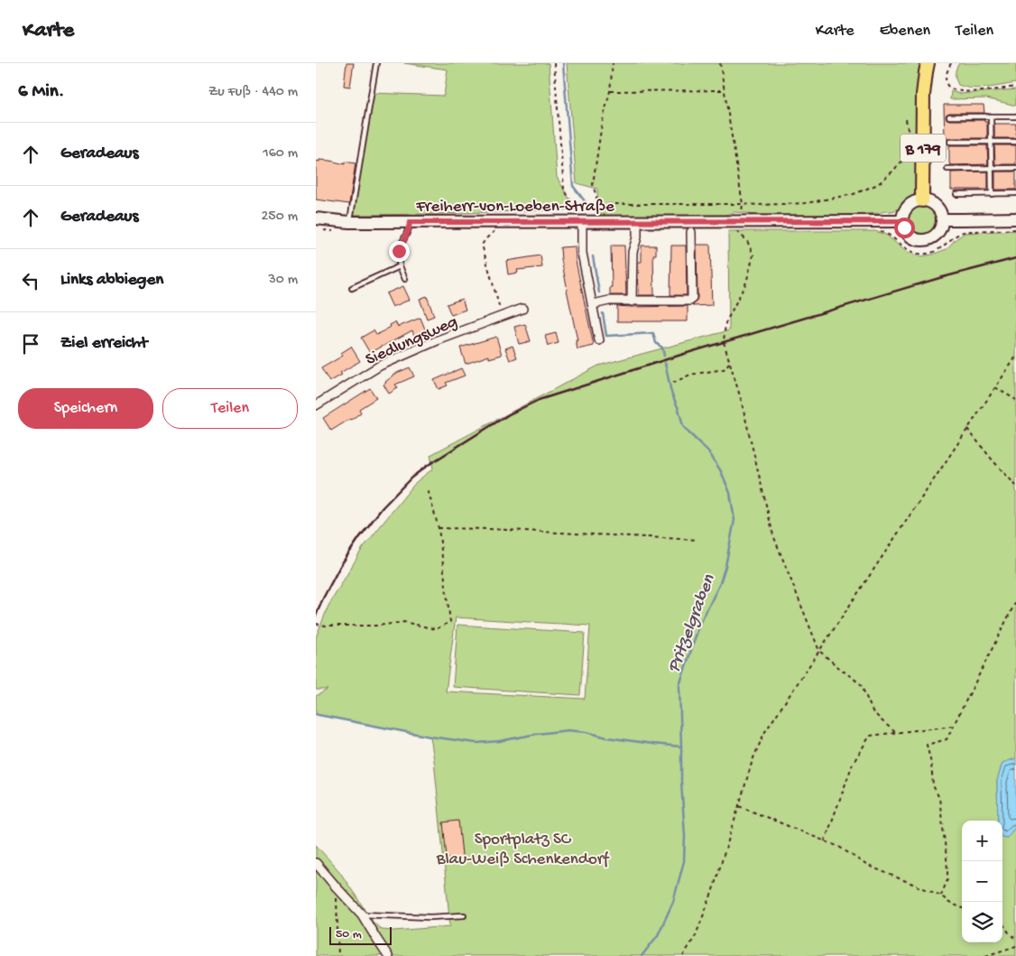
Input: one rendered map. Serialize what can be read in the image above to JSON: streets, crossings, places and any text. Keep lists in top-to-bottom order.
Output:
{
  "streets": {
    "main road": ["B 179", "Freiherr-von-Loeben-Straße"],
    "street": ["Siedlungsweg"]
  },
  "crossings": [
    ["B 179", "Freiherr-von-Loeben-Straße"]
  ],
  "water": ["Pritzelgraben"],
  "parks": ["Sportplatz SC Blau-Weiß Schenkendorf"],
  "scale_bar": "50 m",
  "page": {
    "header": "Karte",
    "nav": ["Karte", "Ebenen", "Teilen"],
    "heading": ["6 Min.", "Zu Fuß · 440 m"],
    "list": [
      ["Geradeaus", "160 m"],
      ["Geradeaus", "250 m"],
      ["Links abbiegen", "30 m"],
      "Ziel erreicht"
    ],
    "buttons": ["Speichern", "Teilen"],
    "map_buttons": ["+", "−"],
    "scale": "50 m"
  }
}
